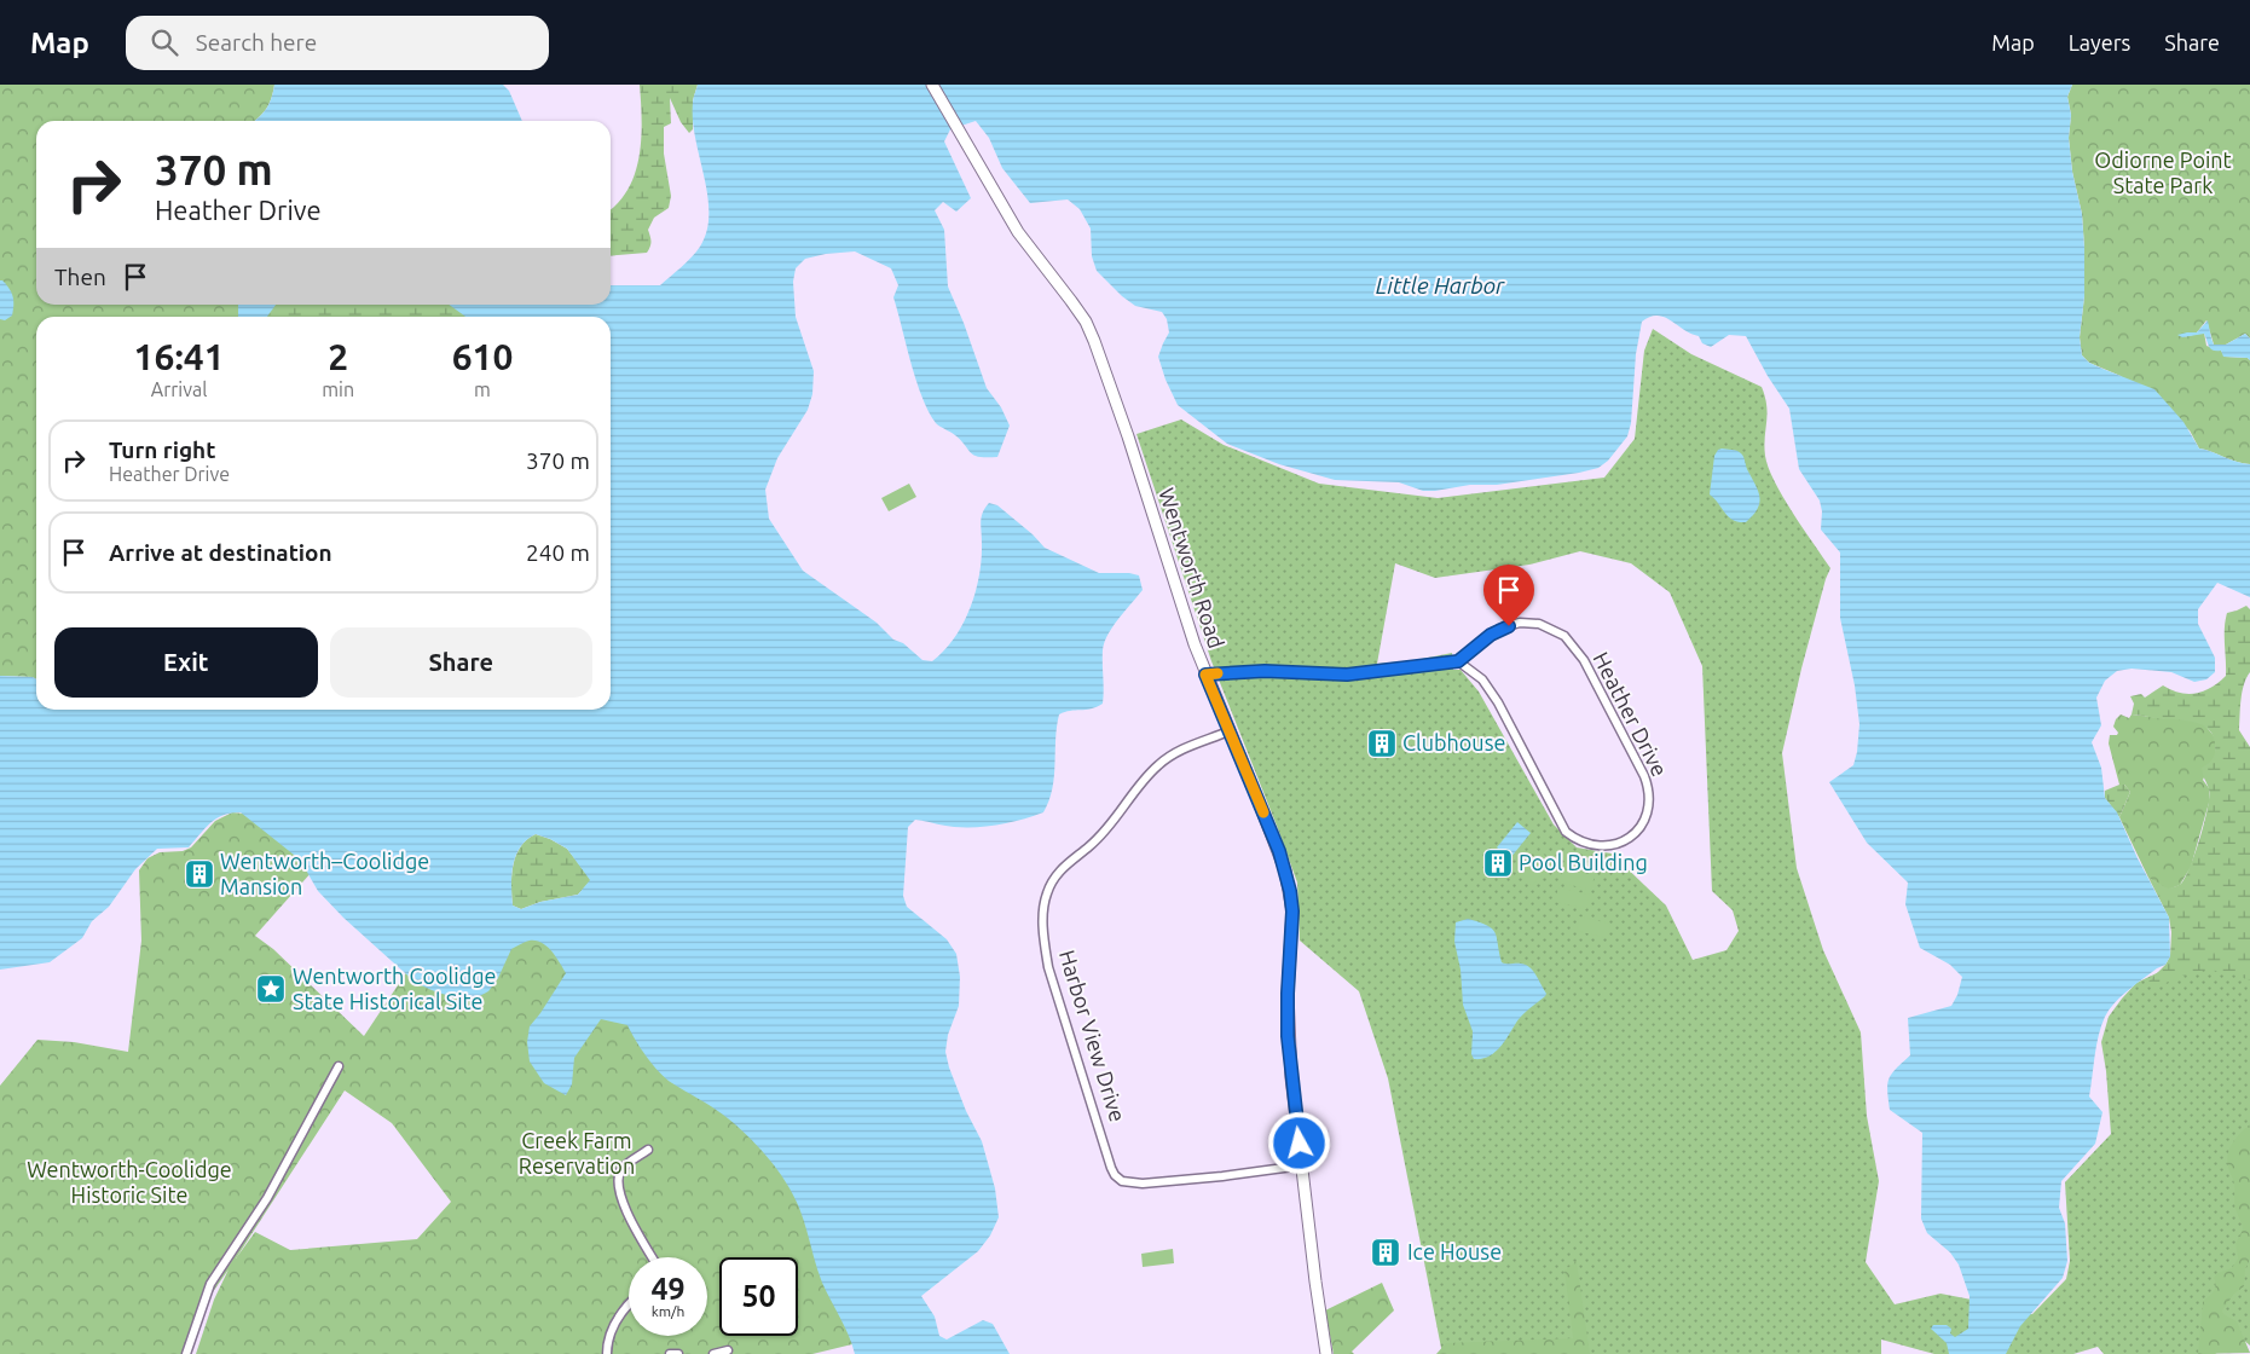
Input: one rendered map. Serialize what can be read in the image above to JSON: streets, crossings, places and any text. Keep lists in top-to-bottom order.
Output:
{
  "streets": {
    "main road": ["Wentworth Road"],
    "street": ["Heather Drive", "Harbor View Drive"]
  },
  "crossings": [
    ["Wentworth Road", "Harbor View Drive"]
  ],
  "water": ["Little Harbor"],
  "parks": ["Odiorne Point State Park", "Creek Farm Reservation", "Wentworth-Coolidge Historic Site"],
  "places": {
    "building": [
      "Clubhouse",
      "Pool Building",
      "Wentworth–Coolidge Mansion",
      "Ice House"
    ],
    "place": ["Wentworth Coolidge State Historical Site"]
  },
  "page": {
    "header": "Map",
    "search": "Search here",
    "nav": ["Map", "Layers", "Share"],
    "turn": ["370 m", "Heather Drive"],
    "then": "Then",
    "eta": [
      "16:41",
      "Arrival",
      "2",
      "min",
      "610",
      "m"
    ],
    "list": [
      {
        "name": "Turn right",
        "note": "Heather Drive",
        "value": "370 m"
      },
      {
        "name": "Arrive at destination",
        "value": "240 m"
      }
    ],
    "buttons": ["Exit", "Share"],
    "speed": "49 km/h",
    "limit": "50"
  }
}
